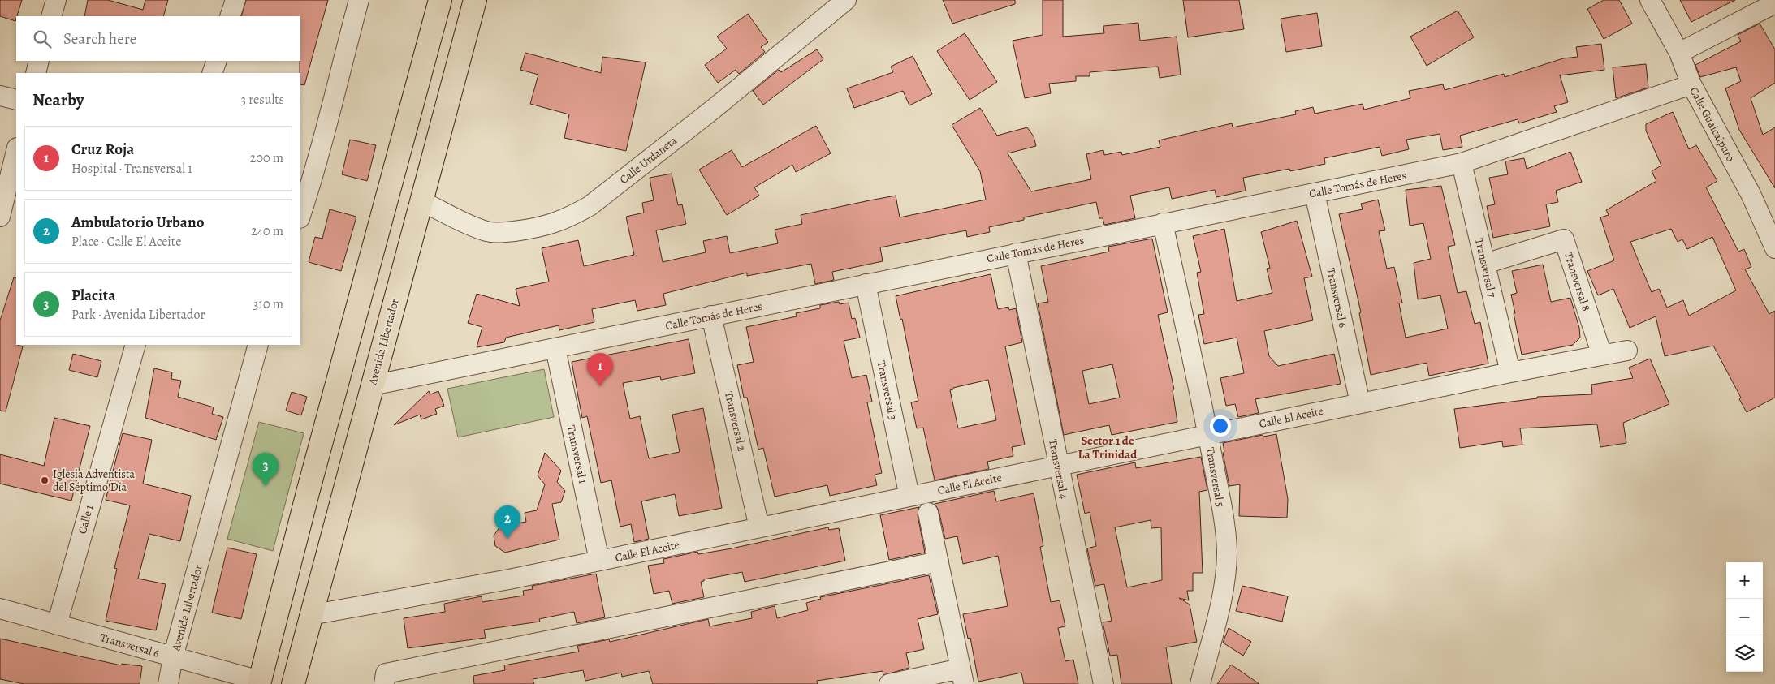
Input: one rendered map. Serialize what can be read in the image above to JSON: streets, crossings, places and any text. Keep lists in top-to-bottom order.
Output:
{
  "streets": {
    "main road": ["Avenida Libertador"],
    "street": [
      "Calle Guaicaipuro",
      "Calle Urdaneta",
      "Calle Tomás de Heres",
      "Transversal 7",
      "Transversal 8",
      "Transversal 6",
      "Transversal 3",
      "Calle El Aceite",
      "Transversal 2",
      "Transversal 1",
      "Transversal 4",
      "Transversal 5",
      "Calle 1"
    ]
  },
  "crossings": [
    ["Calle Guaicaipuro", "Calle Tomás de Heres"],
    ["Calle Urdaneta", "Avenida Libertador"],
    ["Calle Tomás de Heres", "Transversal 7"],
    ["Calle Tomás de Heres", "Transversal 6"],
    ["Calle Tomás de Heres", "Avenida Libertador"],
    ["Calle Tomás de Heres", "Transversal 3"],
    ["Calle Tomás de Heres", "Transversal 2"],
    ["Calle Tomás de Heres", "Transversal 1"],
    ["Calle Tomás de Heres", "Transversal 4"],
    ["Calle Tomás de Heres", "Transversal 5"],
    ["Transversal 7", "Transversal 8"],
    ["Transversal 7", "Calle El Aceite"],
    ["Transversal 8", "Calle El Aceite"],
    ["Transversal 6", "Avenida Libertador"],
    ["Transversal 6", "Calle El Aceite"],
    ["Transversal 6", "Calle 1"],
    ["Avenida Libertador", "Calle El Aceite"],
    ["Transversal 3", "Calle El Aceite"],
    ["Calle El Aceite", "Transversal 2"],
    ["Calle El Aceite", "Transversal 1"],
    ["Calle El Aceite", "Transversal 4"],
    ["Calle El Aceite", "Transversal 5"]
  ],
  "districts": ["Sector 1 de La Trinidad"],
  "places": ["Iglesia Adventista del Séptimo Día"],
  "page": {
    "search": "Search here",
    "heading": ["Nearby", "3 results"],
    "list": [
      {
        "mark": "1",
        "name": "Cruz Roja",
        "note": "Hospital · Transversal 1",
        "value": "200 m"
      },
      {
        "mark": "2",
        "name": "Ambulatorio Urbano",
        "note": "Place · Calle El Aceite",
        "value": "240 m"
      },
      {
        "mark": "3",
        "name": "Placita",
        "note": "Park · Avenida Libertador",
        "value": "310 m"
      }
    ],
    "pins": ["1", "3", "2"],
    "map_buttons": ["+", "−"]
  }
}
